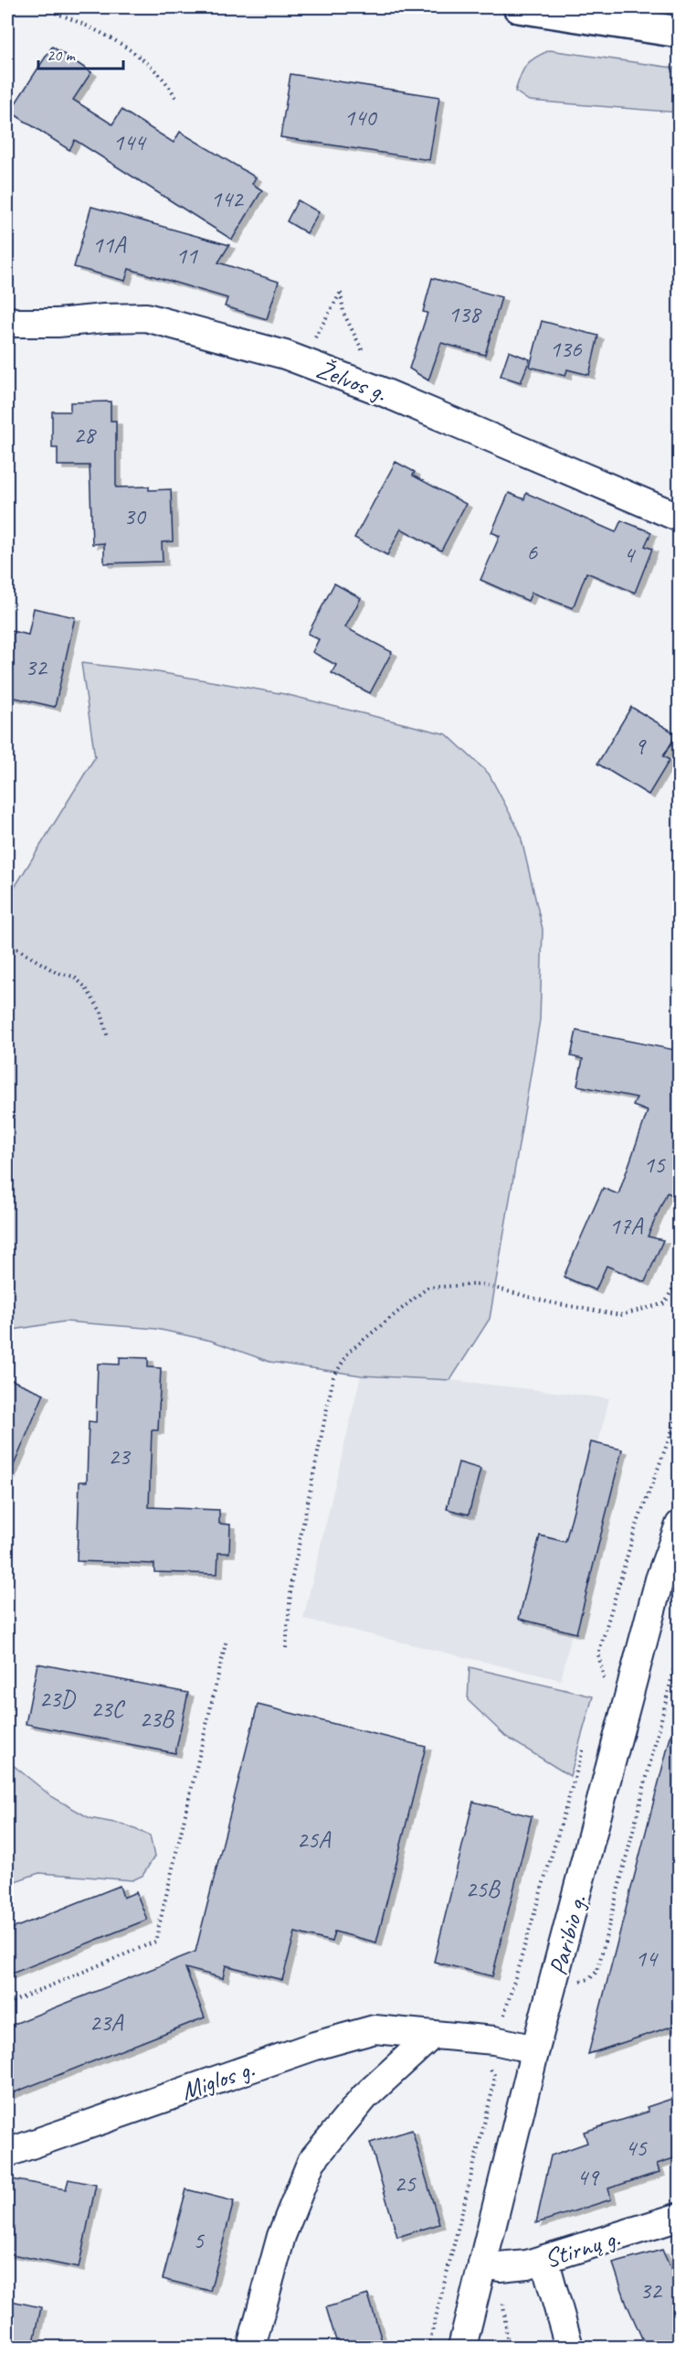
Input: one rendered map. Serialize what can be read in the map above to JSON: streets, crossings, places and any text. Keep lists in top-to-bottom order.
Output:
{
  "streets": {
    "street": [
      "Želvos g.",
      "Paribio g.",
      "Miglos g.",
      "Stirnų g."
    ]
  },
  "crossings": [
    ["Paribio g.", "Miglos g."],
    ["Paribio g.", "Stirnų g."]
  ],
  "house_numbers": [
    "140",
    "144",
    "142",
    "11A",
    "11",
    "138",
    "136",
    "28",
    "30",
    "6",
    "4",
    "32",
    "9",
    "15",
    "17A",
    "23",
    "23D",
    "23C",
    "23B",
    "25A",
    "25B",
    "14",
    "23A",
    "45",
    "49",
    "25",
    "5",
    "32"
  ],
  "scale_bar": "20 m"
}
